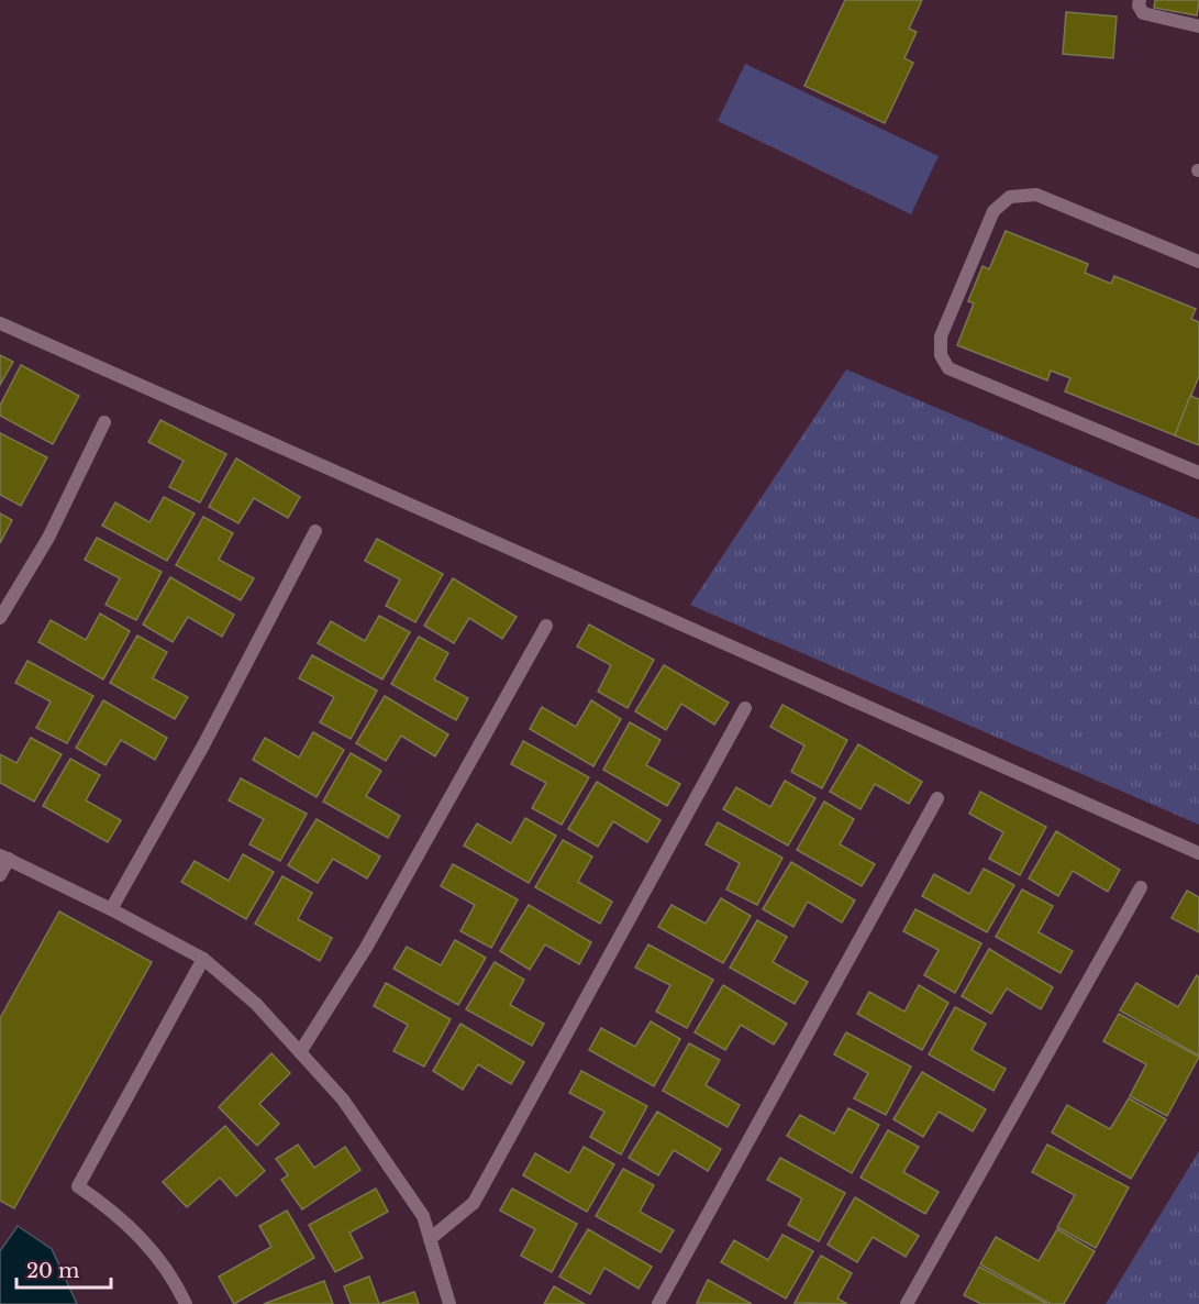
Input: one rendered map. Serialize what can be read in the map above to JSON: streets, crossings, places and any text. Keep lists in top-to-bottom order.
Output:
{
  "scale_bar": "20 m"
}
